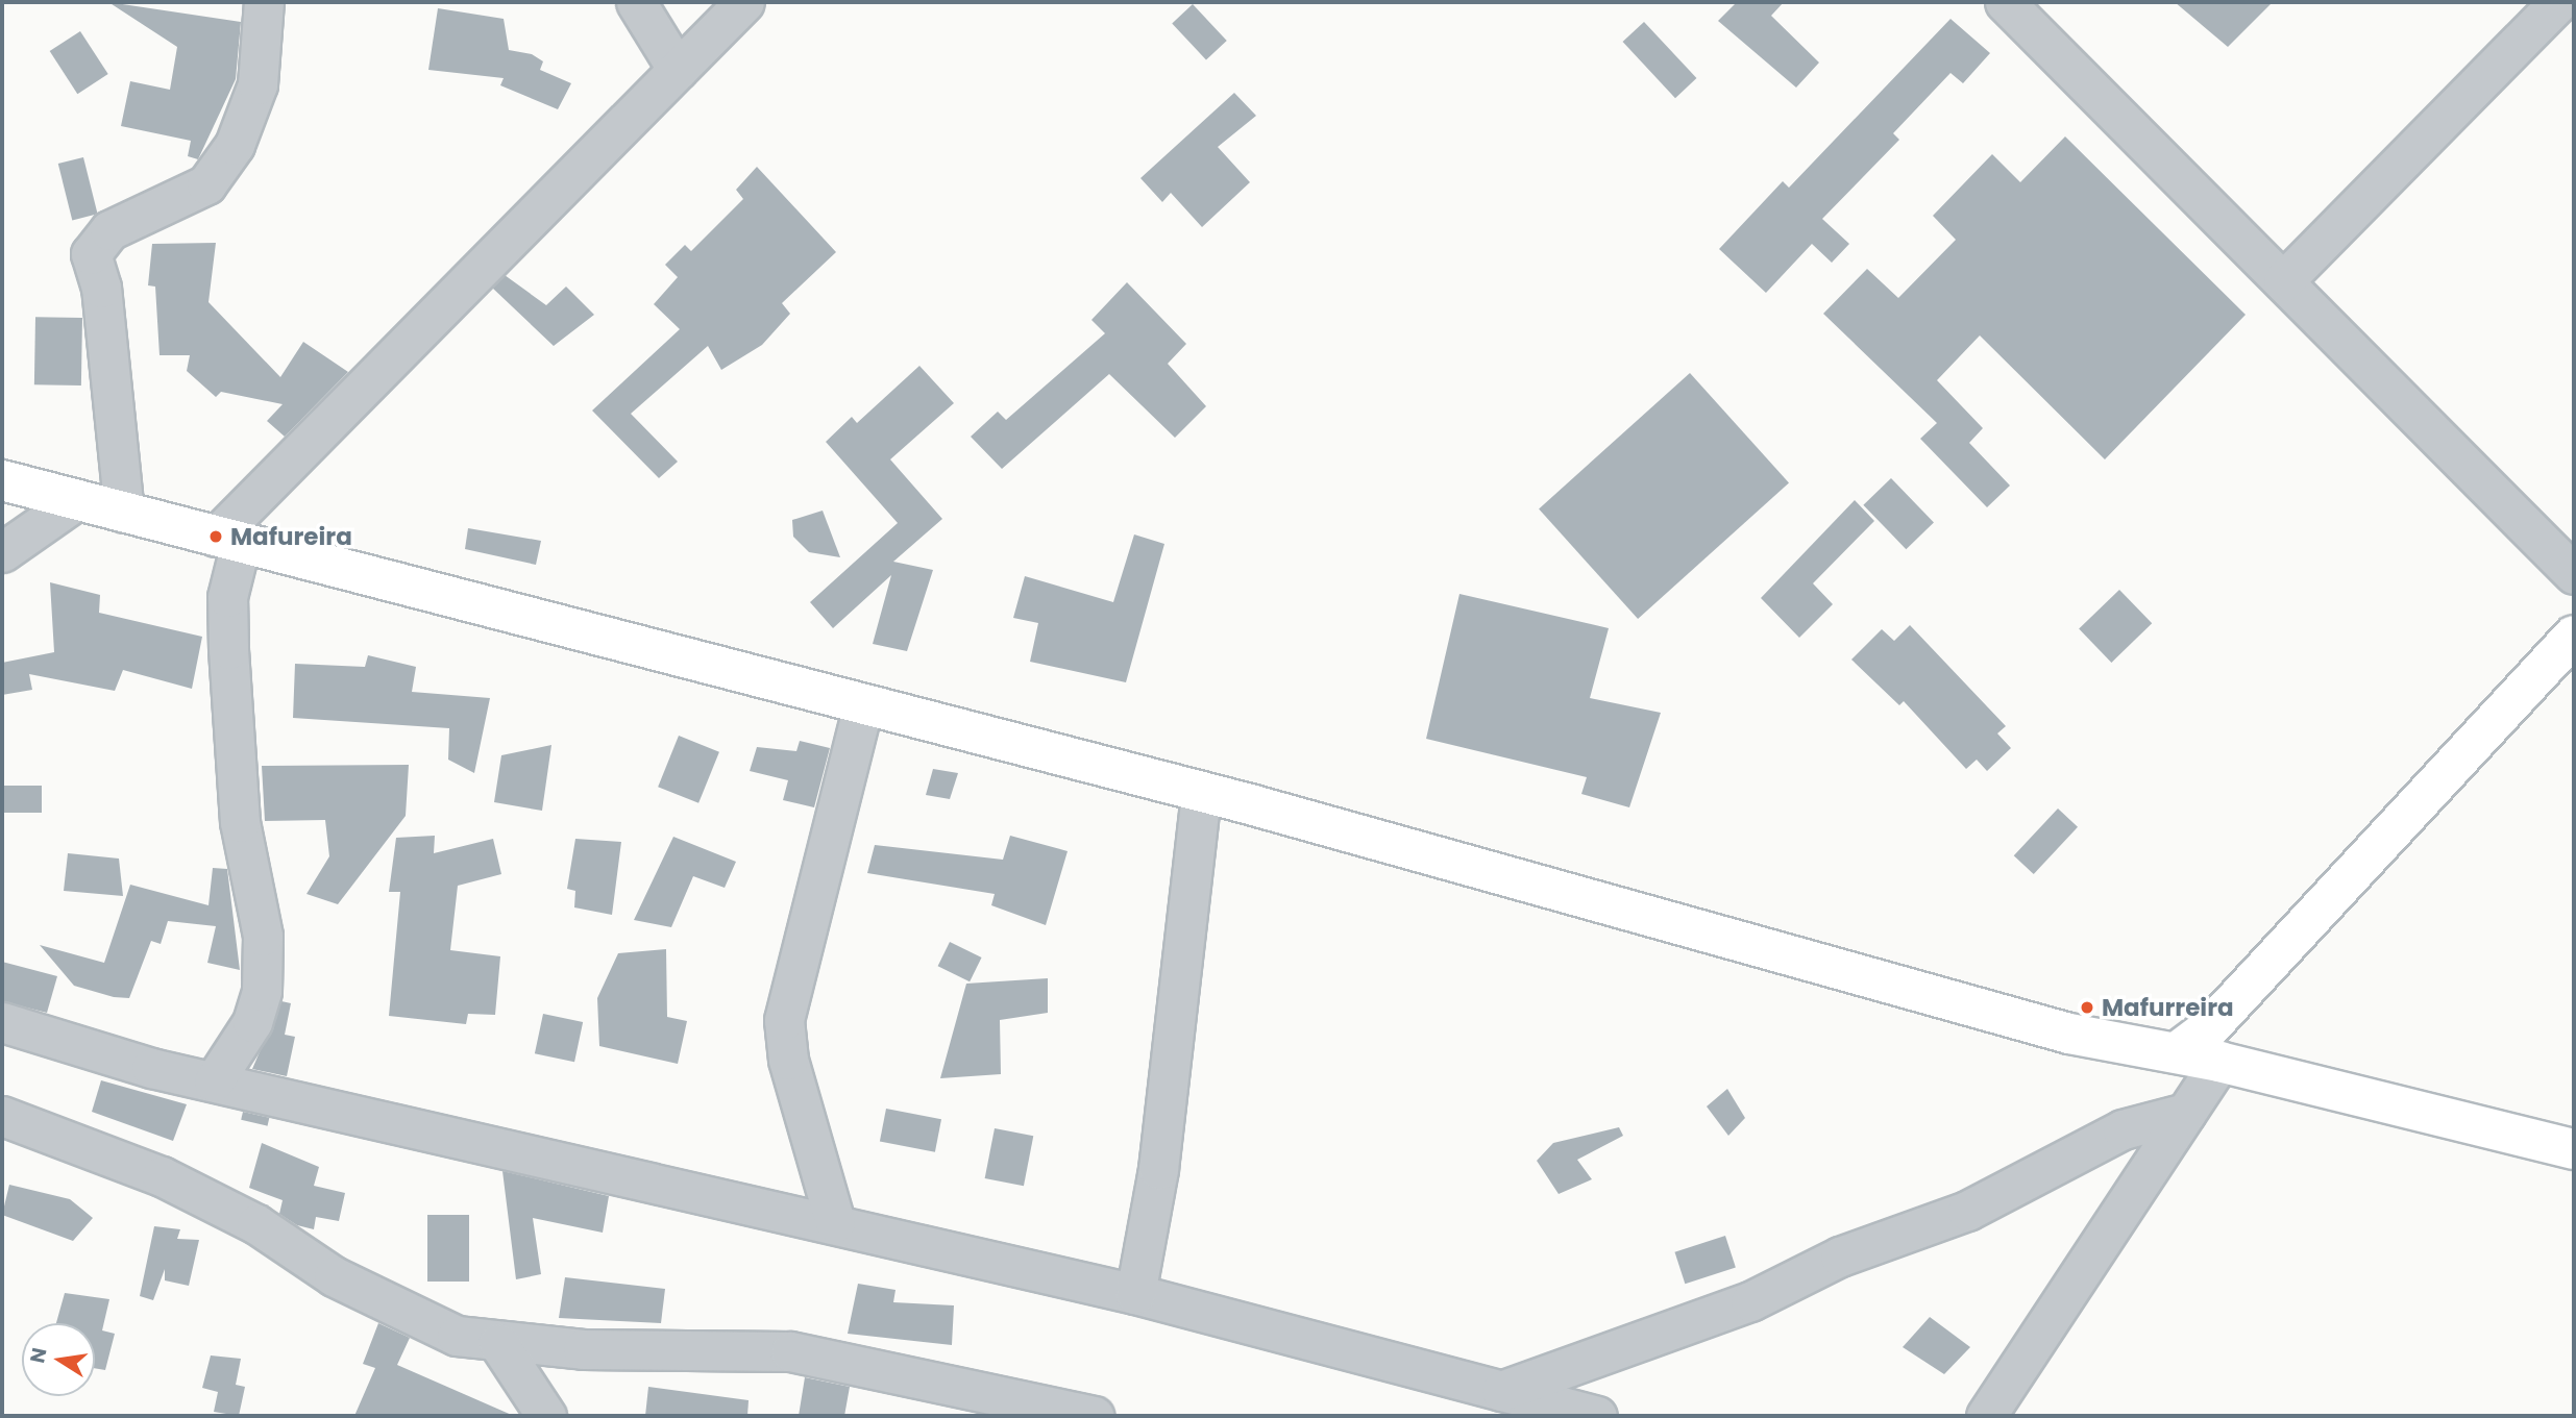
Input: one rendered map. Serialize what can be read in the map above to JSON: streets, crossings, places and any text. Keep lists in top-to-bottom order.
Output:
{
  "places": ["Mafureira", "Mafurreira"],
  "north": "left"
}
